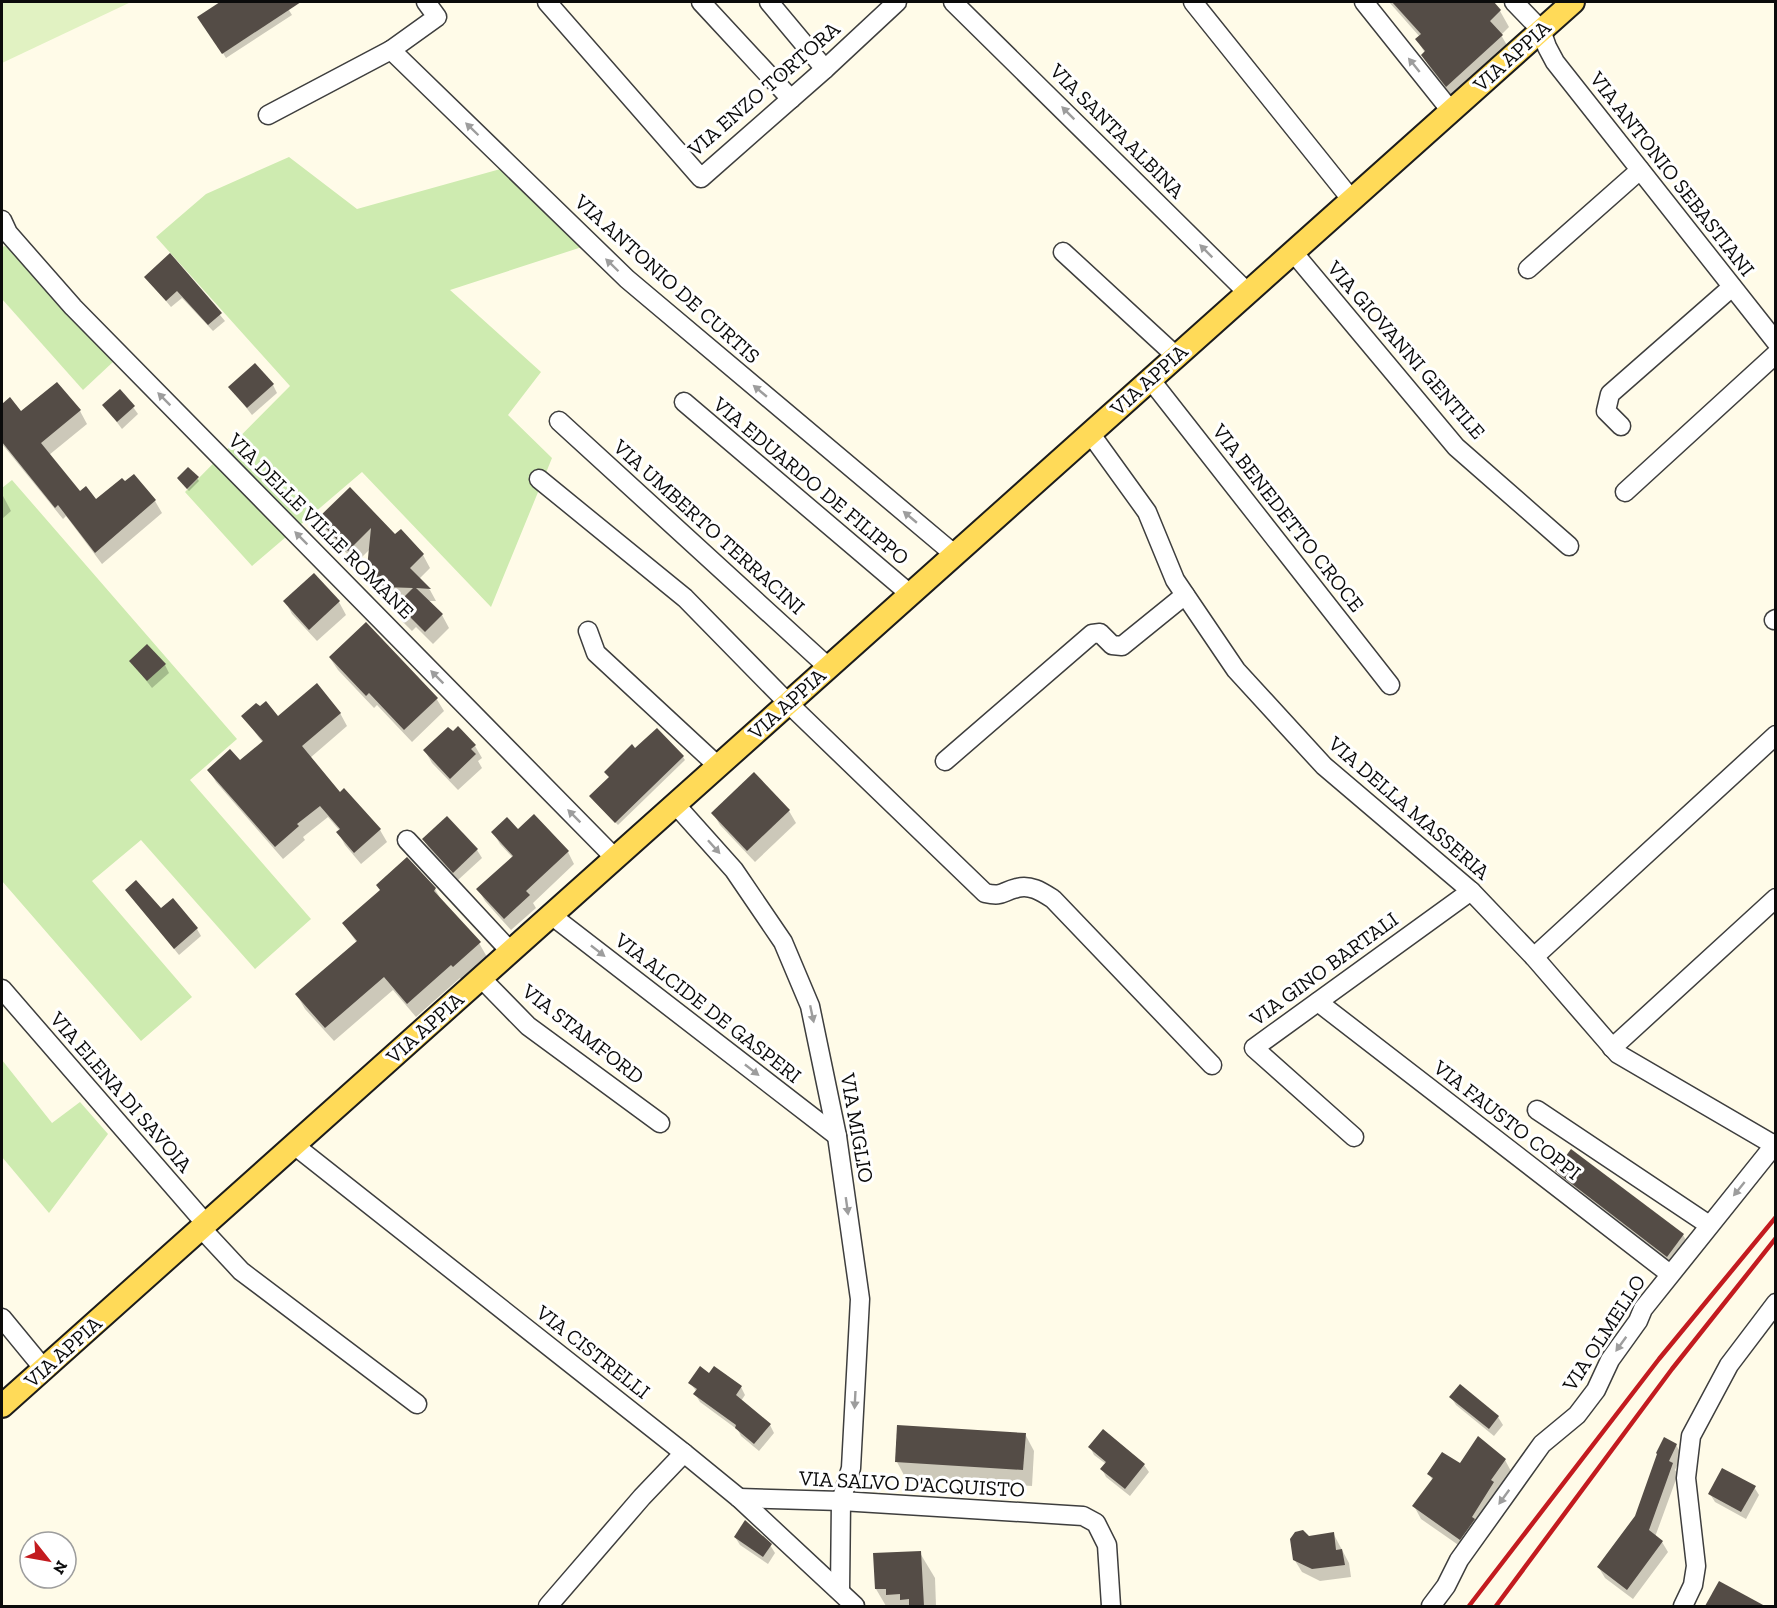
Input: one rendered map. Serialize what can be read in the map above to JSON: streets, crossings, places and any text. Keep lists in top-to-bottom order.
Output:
{
  "streets": {
    "main road": ["VIA APPIA"],
    "street": [
      "VIA ENZO TORTORA",
      "VIA SANTA ALBINA",
      "VIA ANTONIO SEBASTIANI",
      "VIA ANTONIO DE CURTIS",
      "VIA GIOVANNI GENTILE",
      "VIA EDUARDO DE FILIPPO",
      "VIA BENEDETTO CROCE",
      "VIA DELLE VILLE ROMANE",
      "VIA UMBERTO TERRACINI",
      "VIA DELLA MASSERIA",
      "VIA GINO BARTALI",
      "VIA ALCIDE DE GASPERI",
      "VIA STAMFORD",
      "VIA ELENA DI SAVOIA",
      "VIA FAUSTO COPPI",
      "VIA MIGLIO",
      "VIA OLMELLO",
      "VIA CISTRELLI",
      "VIA SALVO D'ACQUISTO"
    ]
  },
  "crossings": [
    ["VIA APPIA", "VIA SANTA ALBINA"],
    ["VIA APPIA", "VIA ANTONIO SEBASTIANI"],
    ["VIA APPIA", "VIA ANTONIO DE CURTIS"],
    ["VIA APPIA", "VIA GIOVANNI GENTILE"],
    ["VIA APPIA", "VIA EDUARDO DE FILIPPO"],
    ["VIA APPIA", "VIA BENEDETTO CROCE"],
    ["VIA APPIA", "VIA DELLE VILLE ROMANE"],
    ["VIA APPIA", "VIA UMBERTO TERRACINI"],
    ["VIA APPIA", "VIA DELLA MASSERIA"],
    ["VIA APPIA", "VIA ALCIDE DE GASPERI"],
    ["VIA APPIA", "VIA STAMFORD"],
    ["VIA APPIA", "VIA ELENA DI SAVOIA"],
    ["VIA APPIA", "VIA MIGLIO"],
    ["VIA APPIA", "VIA CISTRELLI"],
    ["VIA DELLA MASSERIA", "VIA GINO BARTALI"],
    ["VIA DELLA MASSERIA", "VIA OLMELLO"],
    ["VIA GINO BARTALI", "VIA FAUSTO COPPI"],
    ["VIA ALCIDE DE GASPERI", "VIA MIGLIO"],
    ["VIA FAUSTO COPPI", "VIA OLMELLO"],
    ["VIA MIGLIO", "VIA CISTRELLI"],
    ["VIA MIGLIO", "VIA SALVO D'ACQUISTO"],
    ["VIA CISTRELLI", "VIA SALVO D'ACQUISTO"]
  ],
  "one_way": ["VIA ANTONIO DE CURTIS", "VIA ALCIDE DE GASPERI", "VIA MIGLIO"],
  "north": "bottom right"
}
